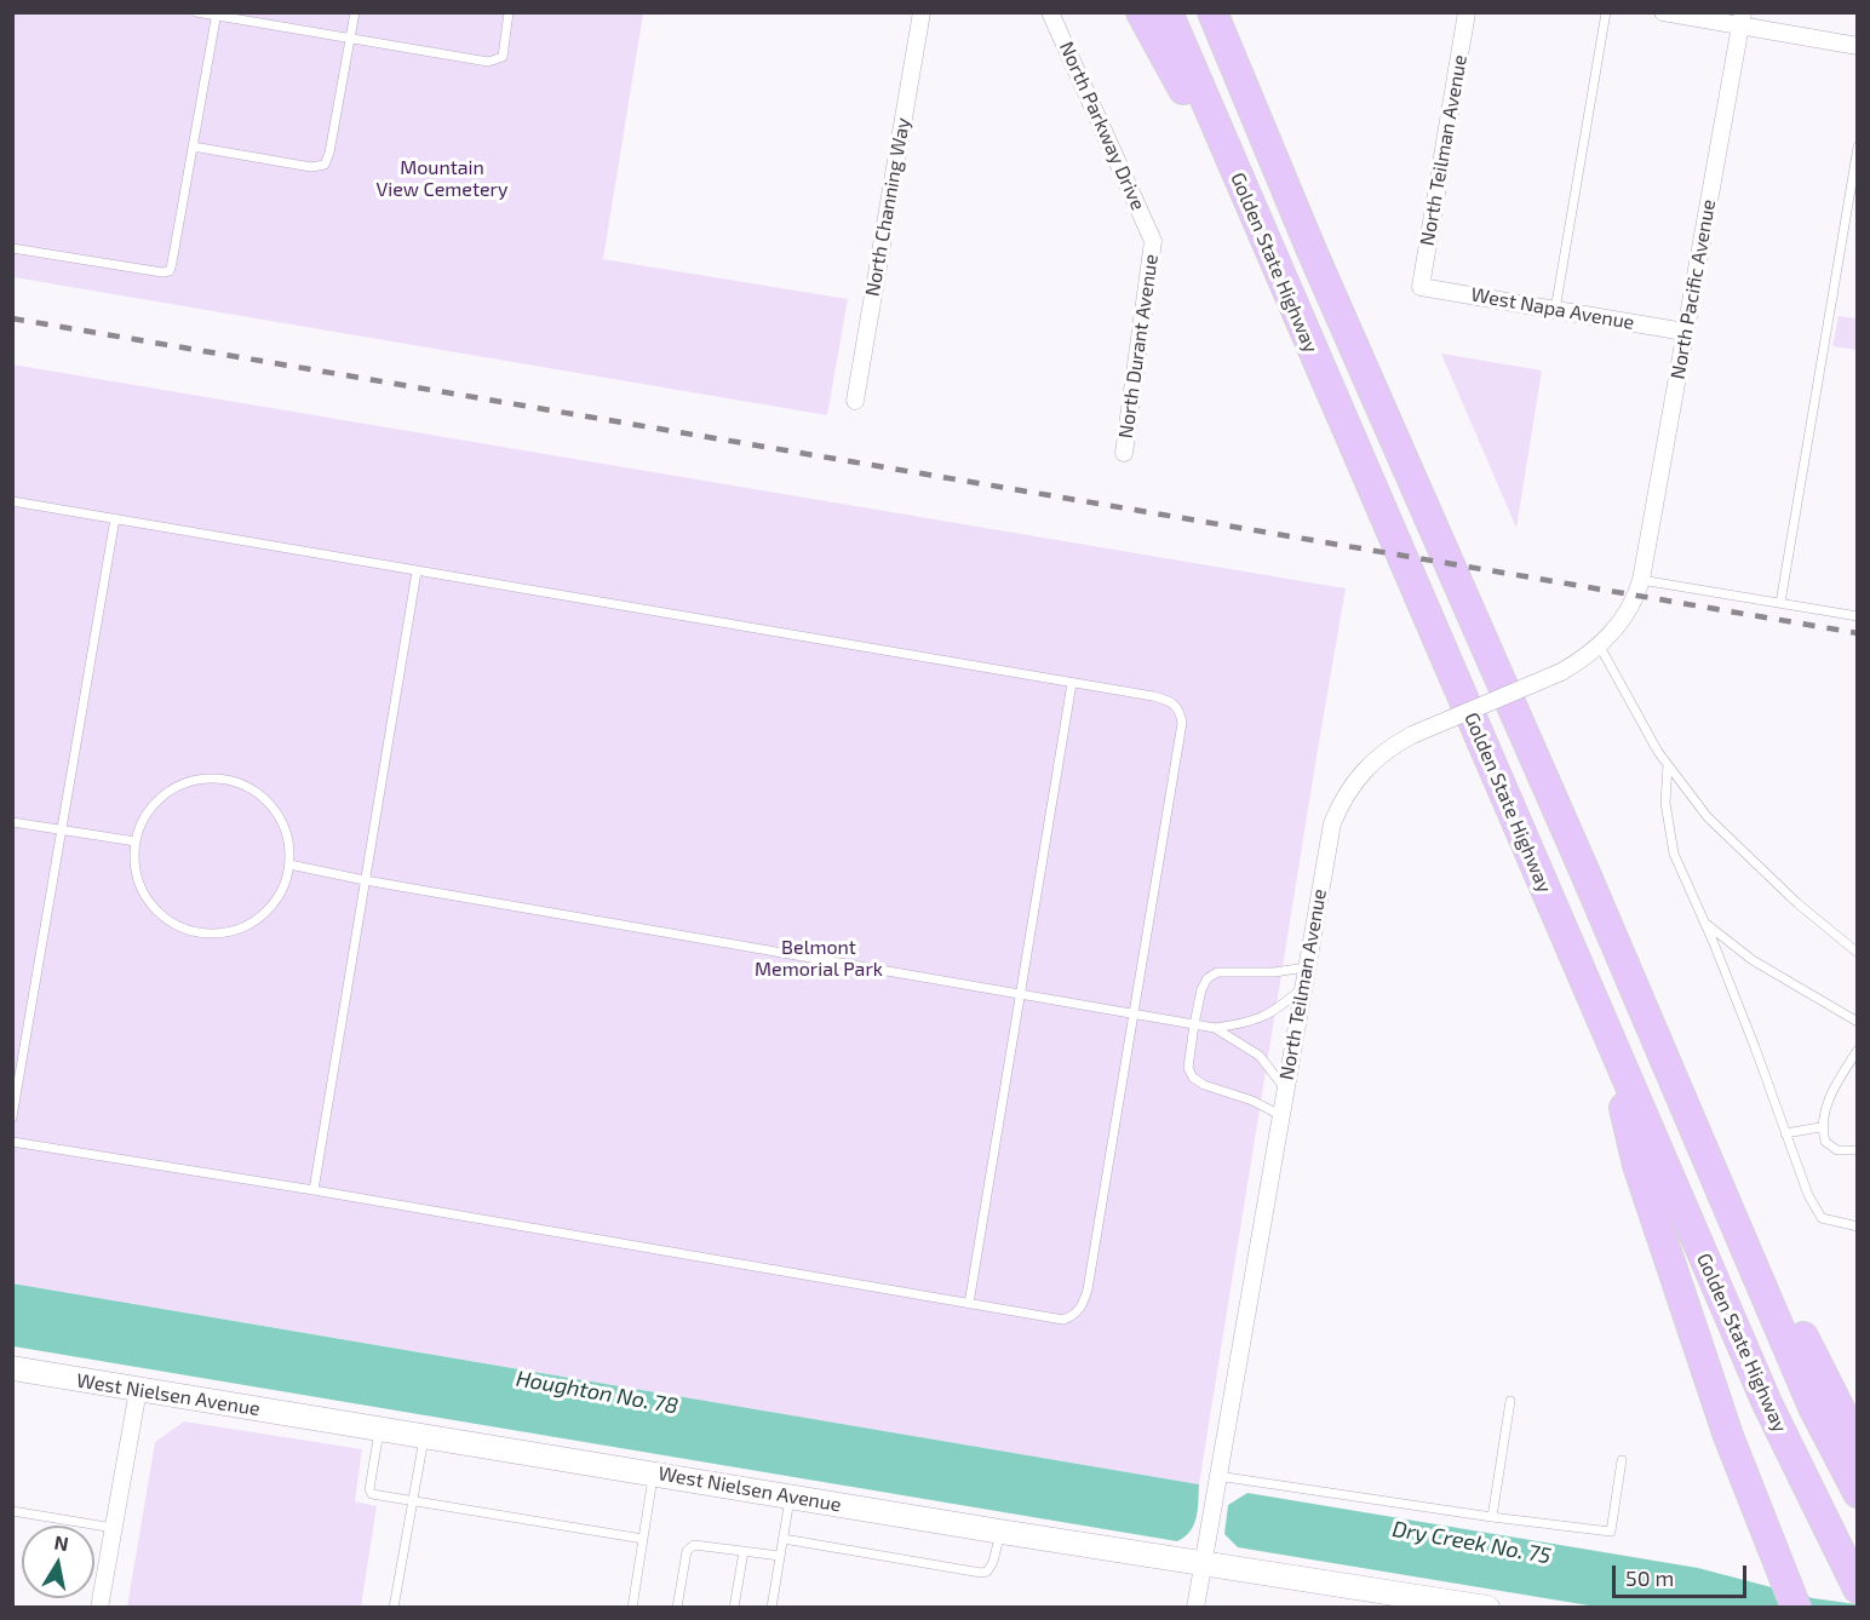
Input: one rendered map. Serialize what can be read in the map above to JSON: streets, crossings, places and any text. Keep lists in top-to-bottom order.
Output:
{
  "streets": {
    "highway": ["Golden State Highway"],
    "street": [
      "North Parkway Drive",
      "North Teilman Avenue",
      "North Channing Way",
      "North Pacific Avenue",
      "West Napa Avenue",
      "North Durant Avenue",
      "West Nielsen Avenue"
    ]
  },
  "crossings": [
    ["North Parkway Drive", "North Durant Avenue"],
    ["North Teilman Avenue", "North Pacific Avenue"],
    ["North Teilman Avenue", "West Napa Avenue"],
    ["North Teilman Avenue", "West Nielsen Avenue"],
    ["North Pacific Avenue", "West Napa Avenue"]
  ],
  "water": ["Houghton No. 78", "Dry Creek No. 75"],
  "parks": ["Mountain View Cemetery", "Belmont Memorial Park"],
  "scale_bar": "50 m",
  "north": "top"
}
